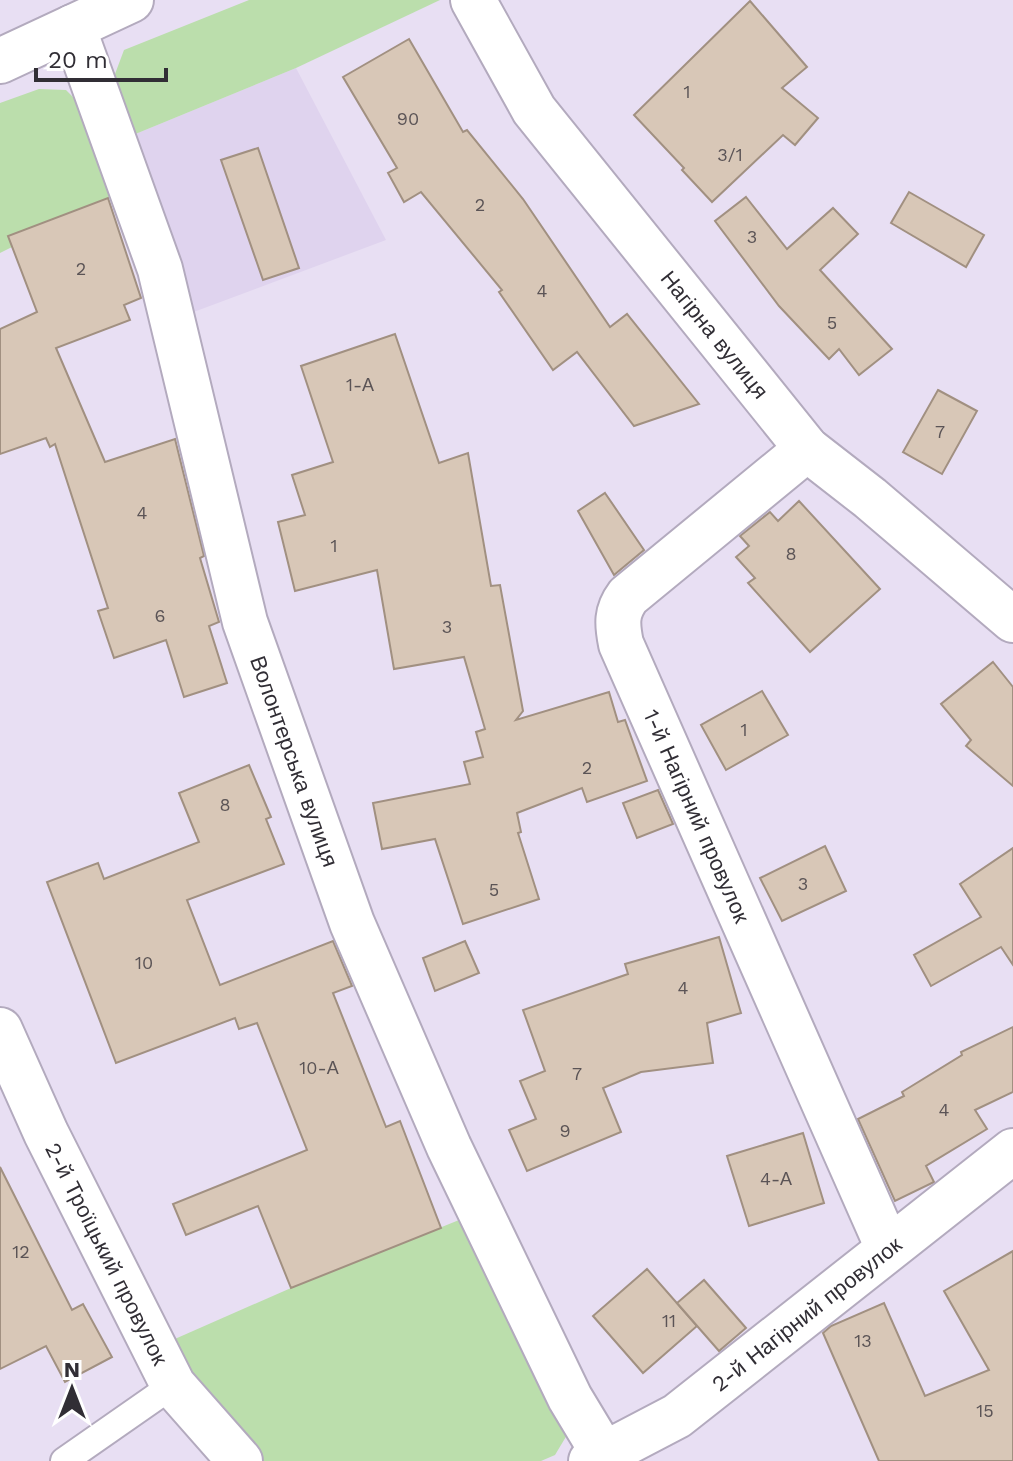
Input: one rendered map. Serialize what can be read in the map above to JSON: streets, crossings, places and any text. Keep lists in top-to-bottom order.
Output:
{
  "streets": {
    "street": [
      "Нагірна вулиця",
      "Волонтерська вулиця",
      "1-й Нагірний провулок",
      "2-й Троїцький провулок",
      "2-й Нагірний провулок"
    ]
  },
  "crossings": [
    ["Нагірна вулиця", "1-й Нагірний провулок"],
    ["Волонтерська вулиця", "2-й Нагірний провулок"],
    ["1-й Нагірний провулок", "2-й Нагірний провулок"]
  ],
  "house_numbers": [
    "1",
    "90",
    "3/1",
    "2",
    "3",
    "2",
    "4",
    "5",
    "1-А",
    "7",
    "4",
    "1",
    "8",
    "6",
    "3",
    "1",
    "2",
    "8",
    "3",
    "5",
    "10",
    "4",
    "10-А",
    "7",
    "4",
    "9",
    "4-А",
    "12",
    "11",
    "13",
    "15"
  ],
  "scale_bar": "20 m",
  "north": "top"
}
